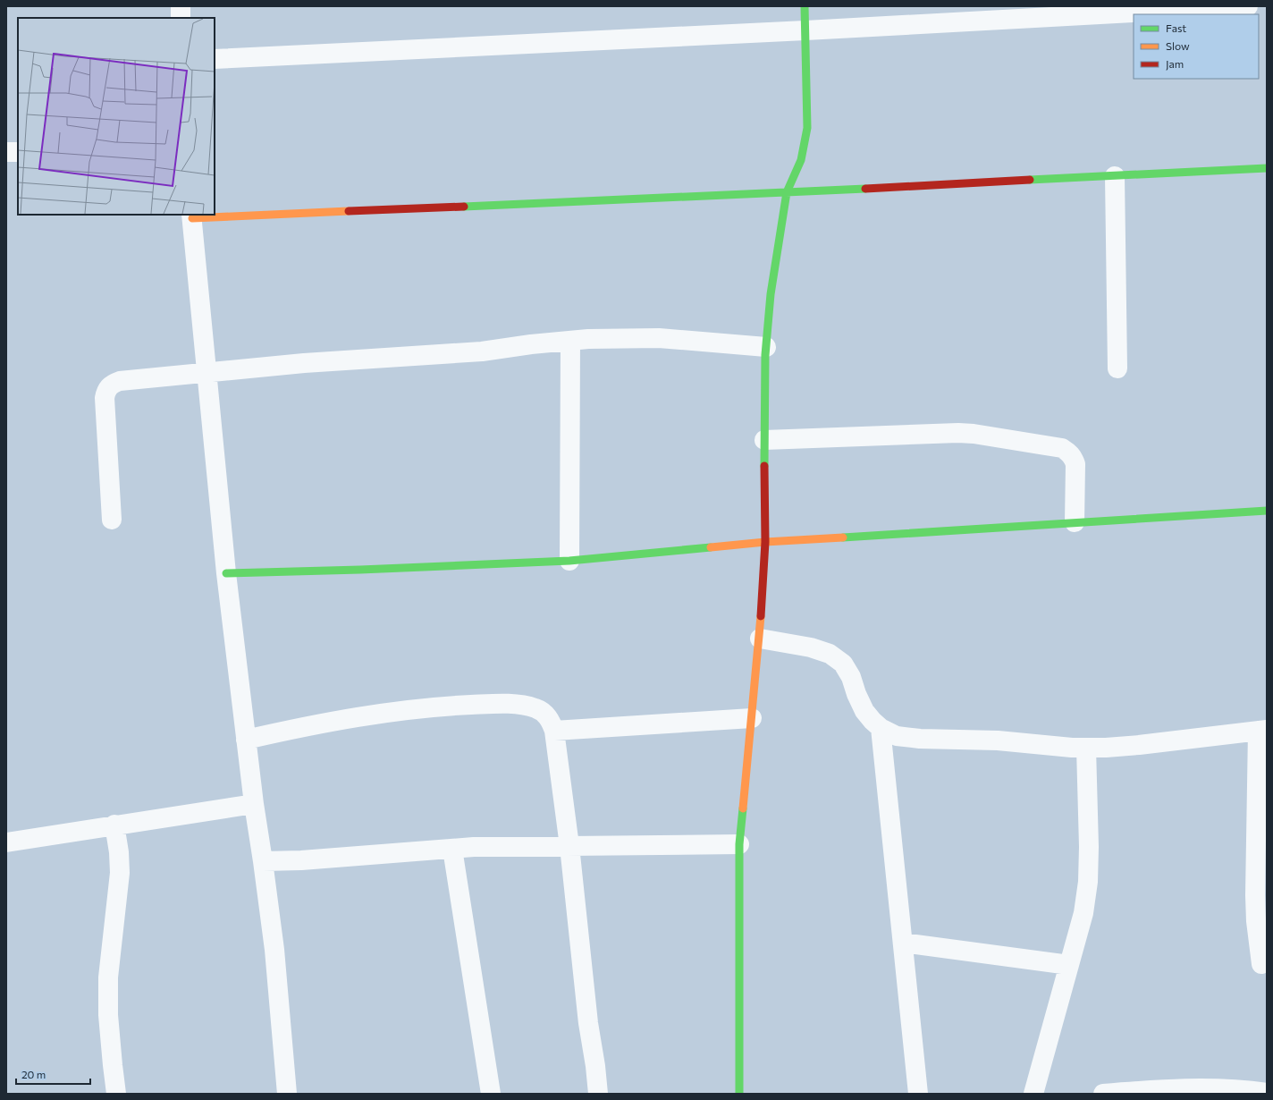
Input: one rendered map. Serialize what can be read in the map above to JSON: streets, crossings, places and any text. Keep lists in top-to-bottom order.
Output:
{
  "legend": ["Fast", "Slow", "Jam"],
  "scale_bar": "20 m"
}
